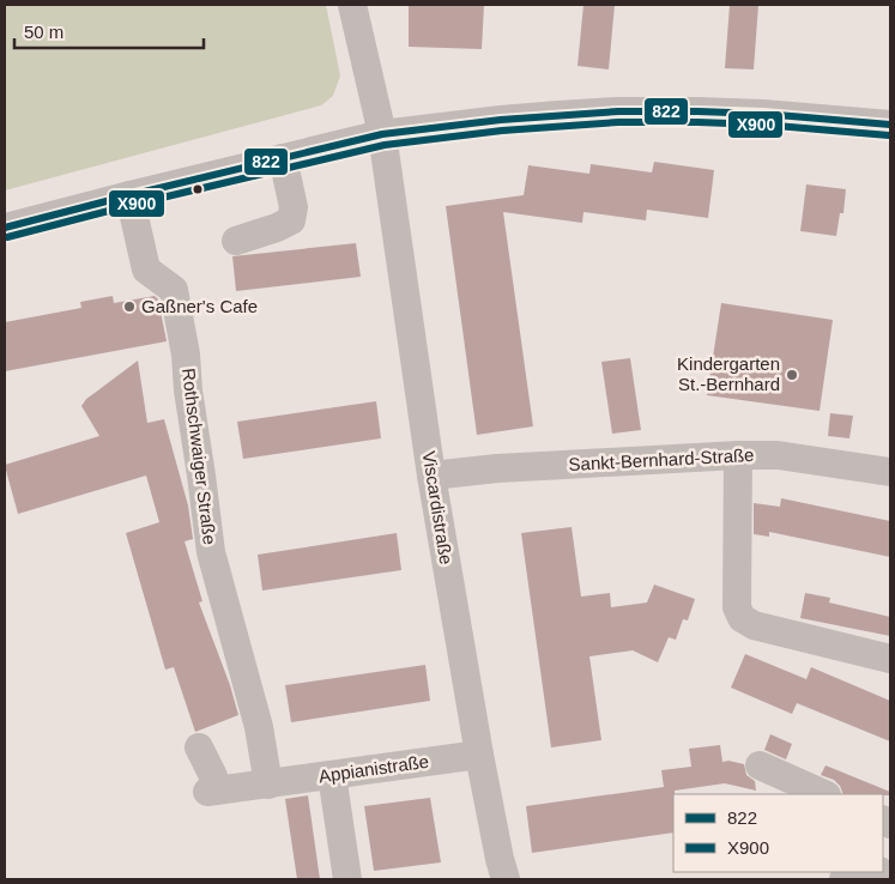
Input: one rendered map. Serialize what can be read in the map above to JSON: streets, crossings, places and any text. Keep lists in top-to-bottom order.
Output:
{
  "streets": {
    "street": [
      "Rothschwaiger Straße",
      "Sankt-Bernhard-Straße",
      "Viscardistraße",
      "Appianistraße"
    ]
  },
  "crossings": [
    ["Rothschwaiger Straße", "Appianistraße"],
    ["Sankt-Bernhard-Straße", "Viscardistraße"],
    ["Viscardistraße", "Appianistraße"]
  ],
  "places": ["Gaßner's Cafe", "Kindergarten St.-Bernhard"],
  "lines": ["transit line 822", "transit line X900"],
  "legend": ["822", "X900"],
  "scale_bar": "50 m"
}
